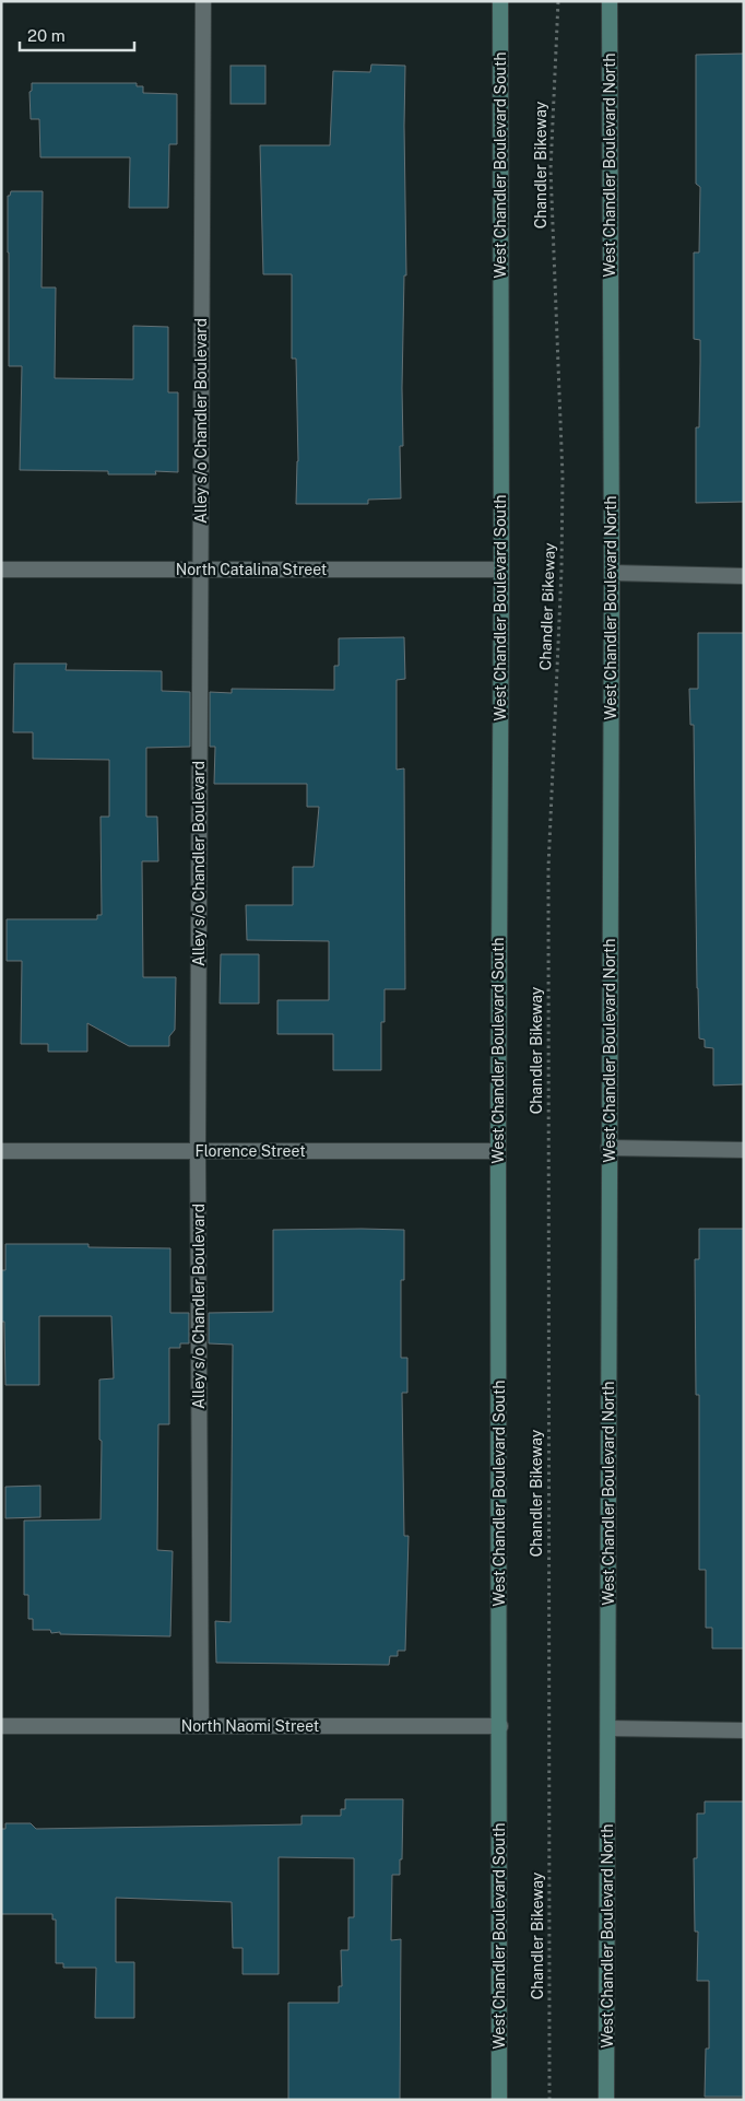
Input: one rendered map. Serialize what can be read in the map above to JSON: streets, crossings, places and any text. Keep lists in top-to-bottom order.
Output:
{
  "streets": {
    "main road": ["West Chandler Boulevard South", "West Chandler Boulevard North"],
    "street": [
      "Alley s/o Chandler Boulevard",
      "North Catalina Street",
      "Florence Street",
      "North Naomi Street"
    ],
    "path": ["Chandler Bikeway"]
  },
  "crossings": [
    ["West Chandler Boulevard South", "North Catalina Street"],
    ["West Chandler Boulevard South", "Florence Street"],
    ["West Chandler Boulevard South", "North Naomi Street"],
    ["Alley s/o Chandler Boulevard", "North Catalina Street"],
    ["Alley s/o Chandler Boulevard", "Florence Street"],
    ["Alley s/o Chandler Boulevard", "North Naomi Street"]
  ],
  "scale_bar": "20 m"
}
